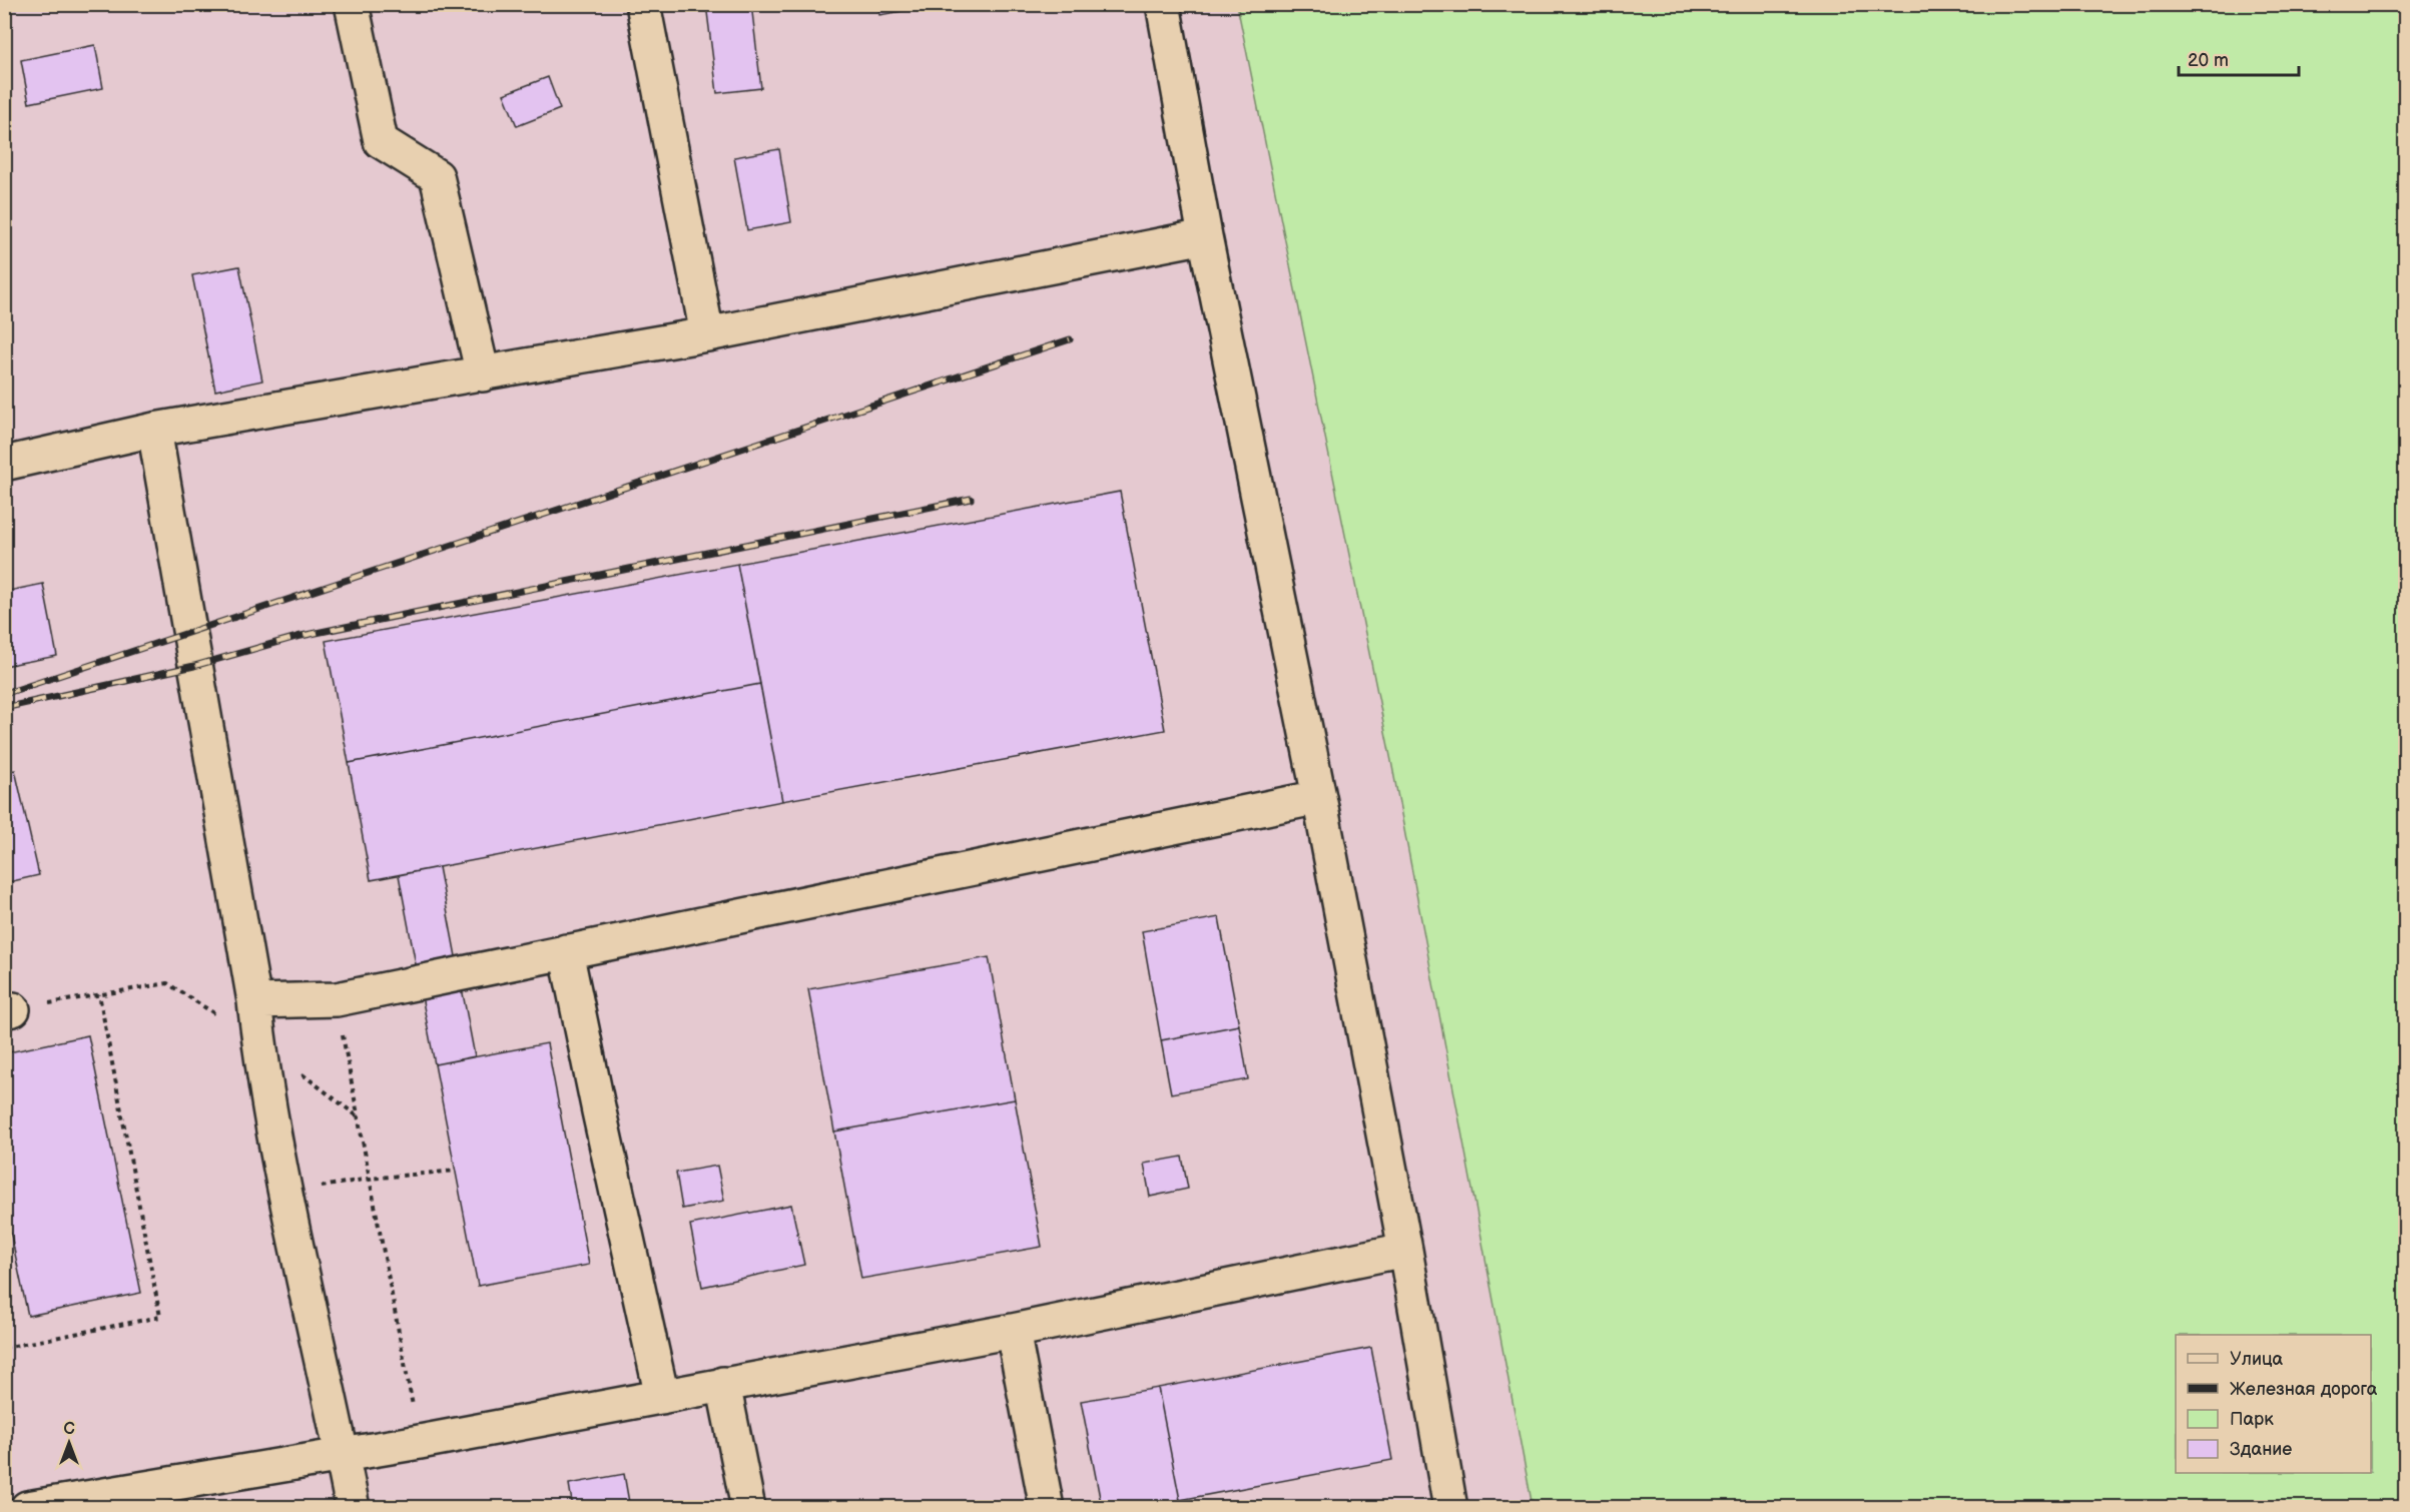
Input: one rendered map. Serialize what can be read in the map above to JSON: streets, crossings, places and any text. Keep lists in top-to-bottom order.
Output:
{
  "legend": [
    "Улица",
    "Железная дорога",
    "Парк",
    "Здание"
  ],
  "scale_bar": "20 m",
  "north": "top"
}
